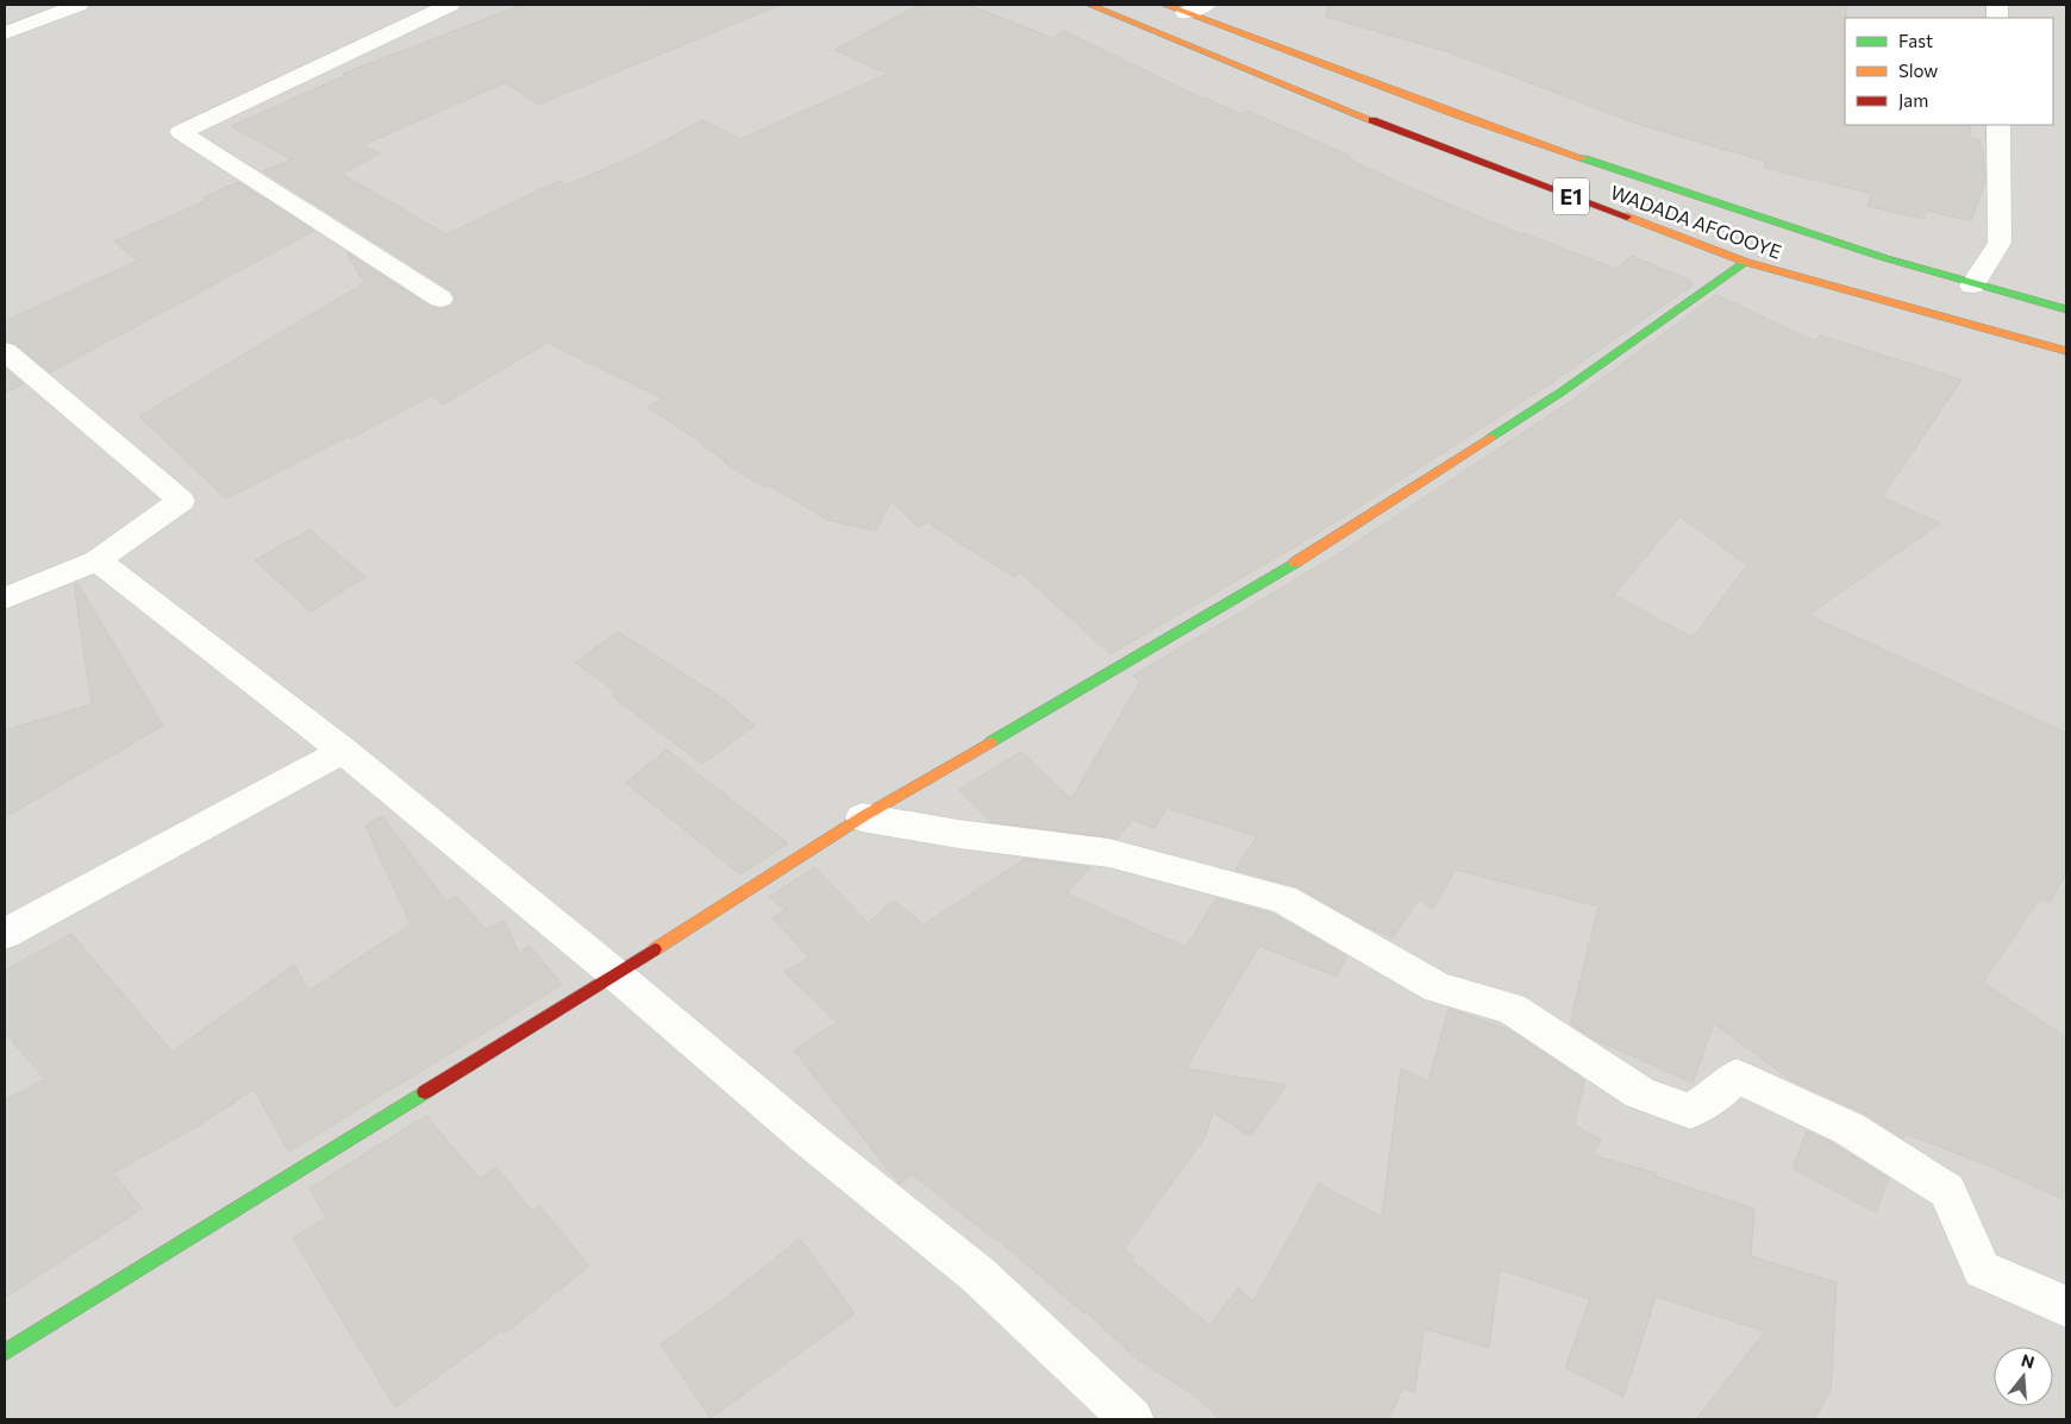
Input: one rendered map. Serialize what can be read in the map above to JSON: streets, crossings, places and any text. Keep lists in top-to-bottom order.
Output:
{
  "streets": {
    "main road": ["E1", "WADADA AFGOOYE"]
  },
  "legend": ["Fast", "Slow", "Jam"],
  "north": "top"
}
